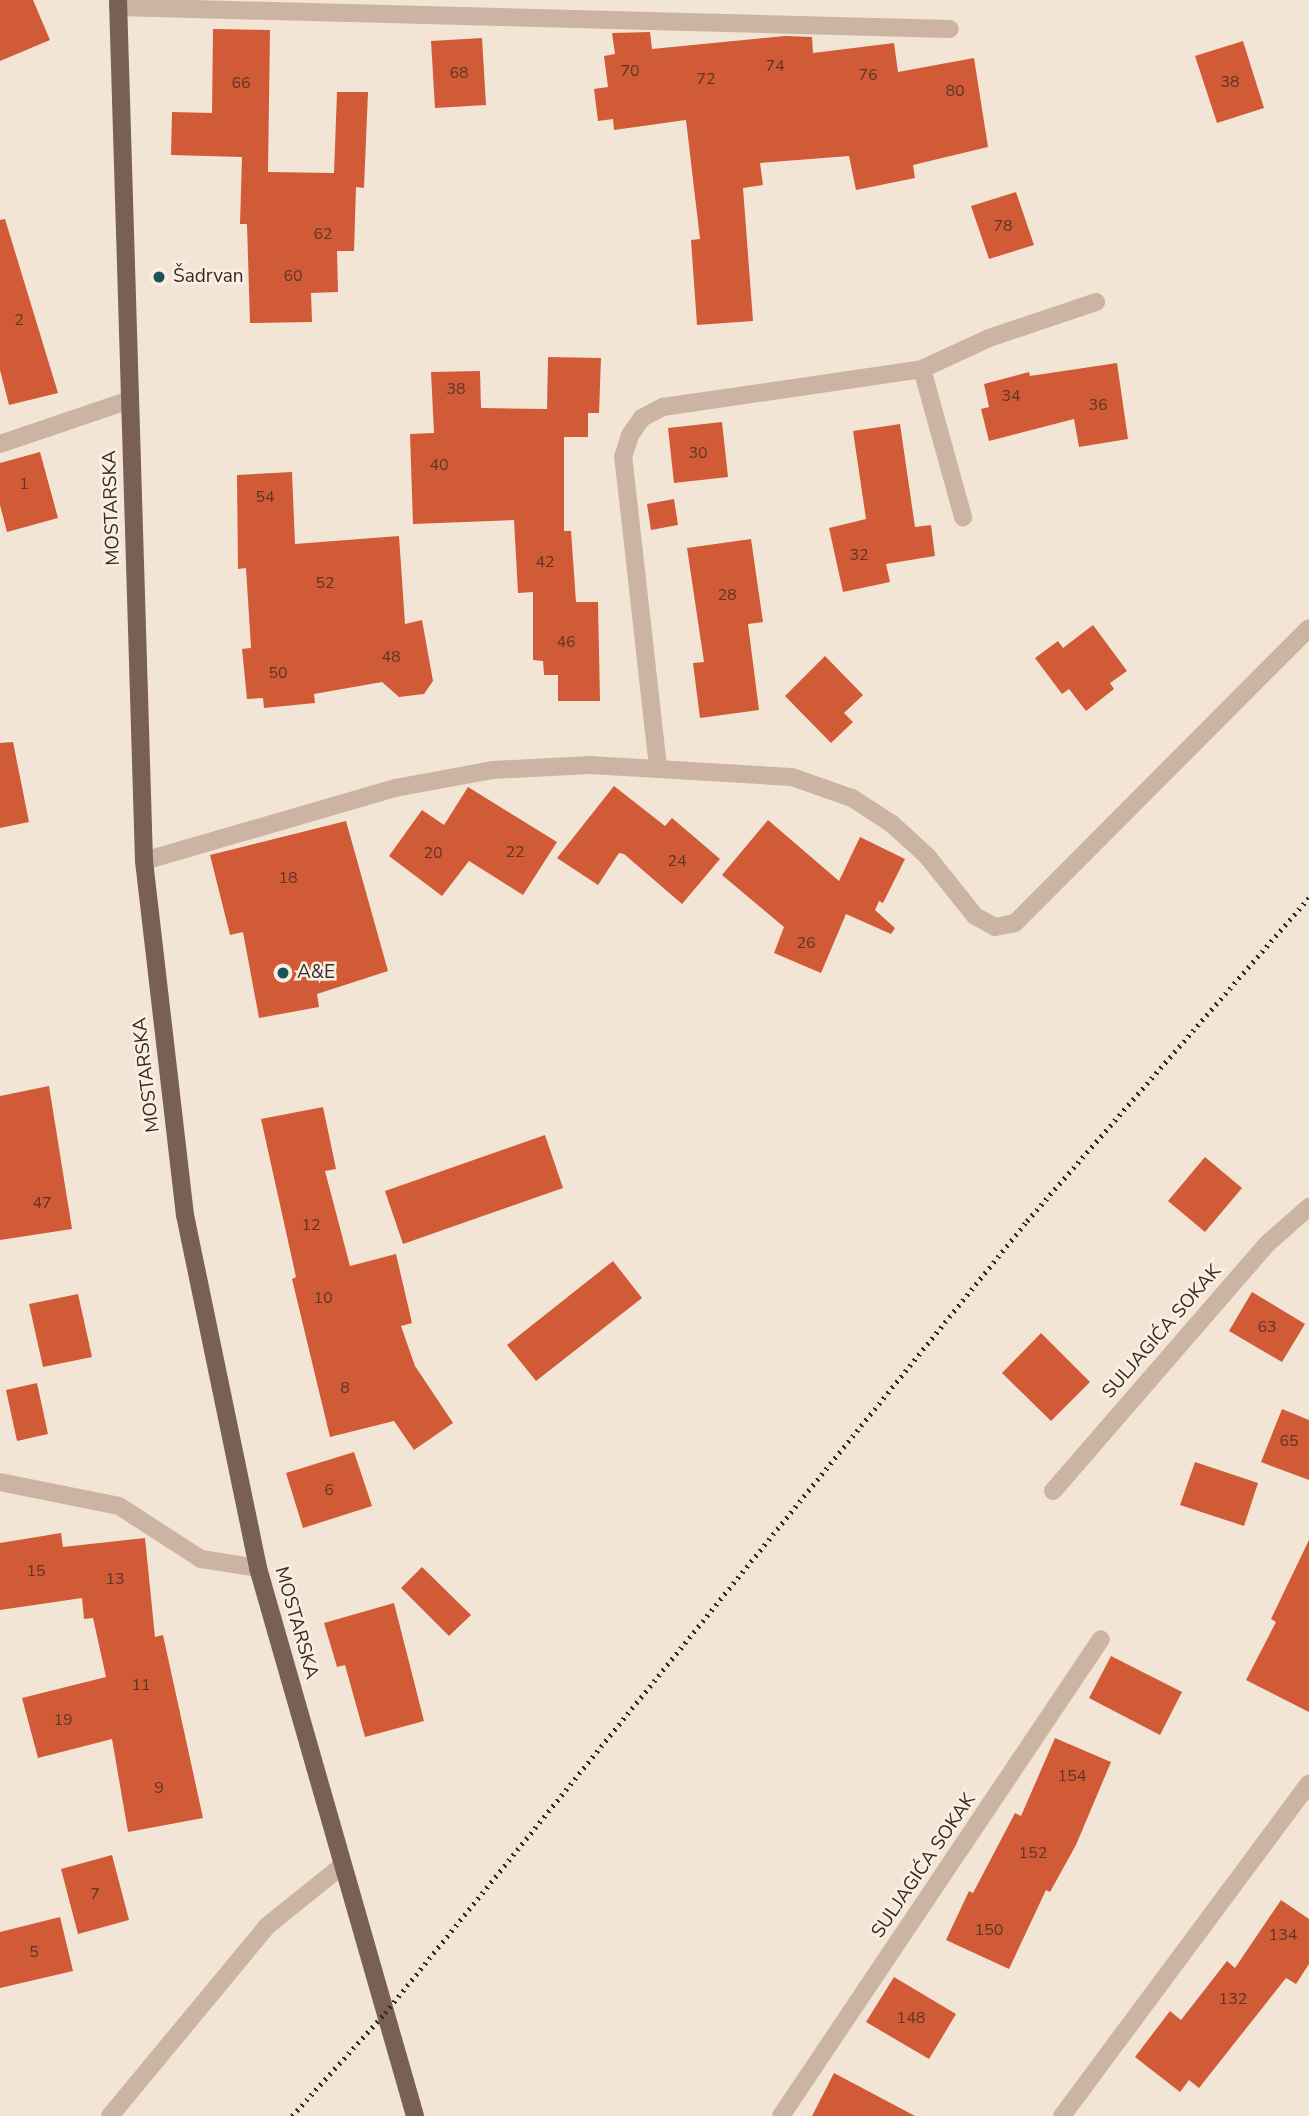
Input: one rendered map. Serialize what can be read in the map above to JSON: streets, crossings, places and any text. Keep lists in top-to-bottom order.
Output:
{
  "streets": {
    "main road": ["MOSTARSKA"],
    "street": ["SULJAGIĆA SOKAK"]
  },
  "places": ["Šadrvan", "A&E"],
  "house_numbers": [
    "74",
    "70",
    "68",
    "76",
    "72",
    "38",
    "66",
    "80",
    "78",
    "62",
    "60",
    "2",
    "38",
    "34",
    "36",
    "30",
    "40",
    "1",
    "54",
    "32",
    "42",
    "52",
    "28",
    "46",
    "48",
    "50",
    "22",
    "20",
    "24",
    "18",
    "26",
    "47",
    "12",
    "10",
    "63",
    "8",
    "65",
    "6",
    "15",
    "13",
    "11",
    "19",
    "154",
    "9",
    "152",
    "7",
    "150",
    "134",
    "5",
    "132",
    "148"
  ]
}
